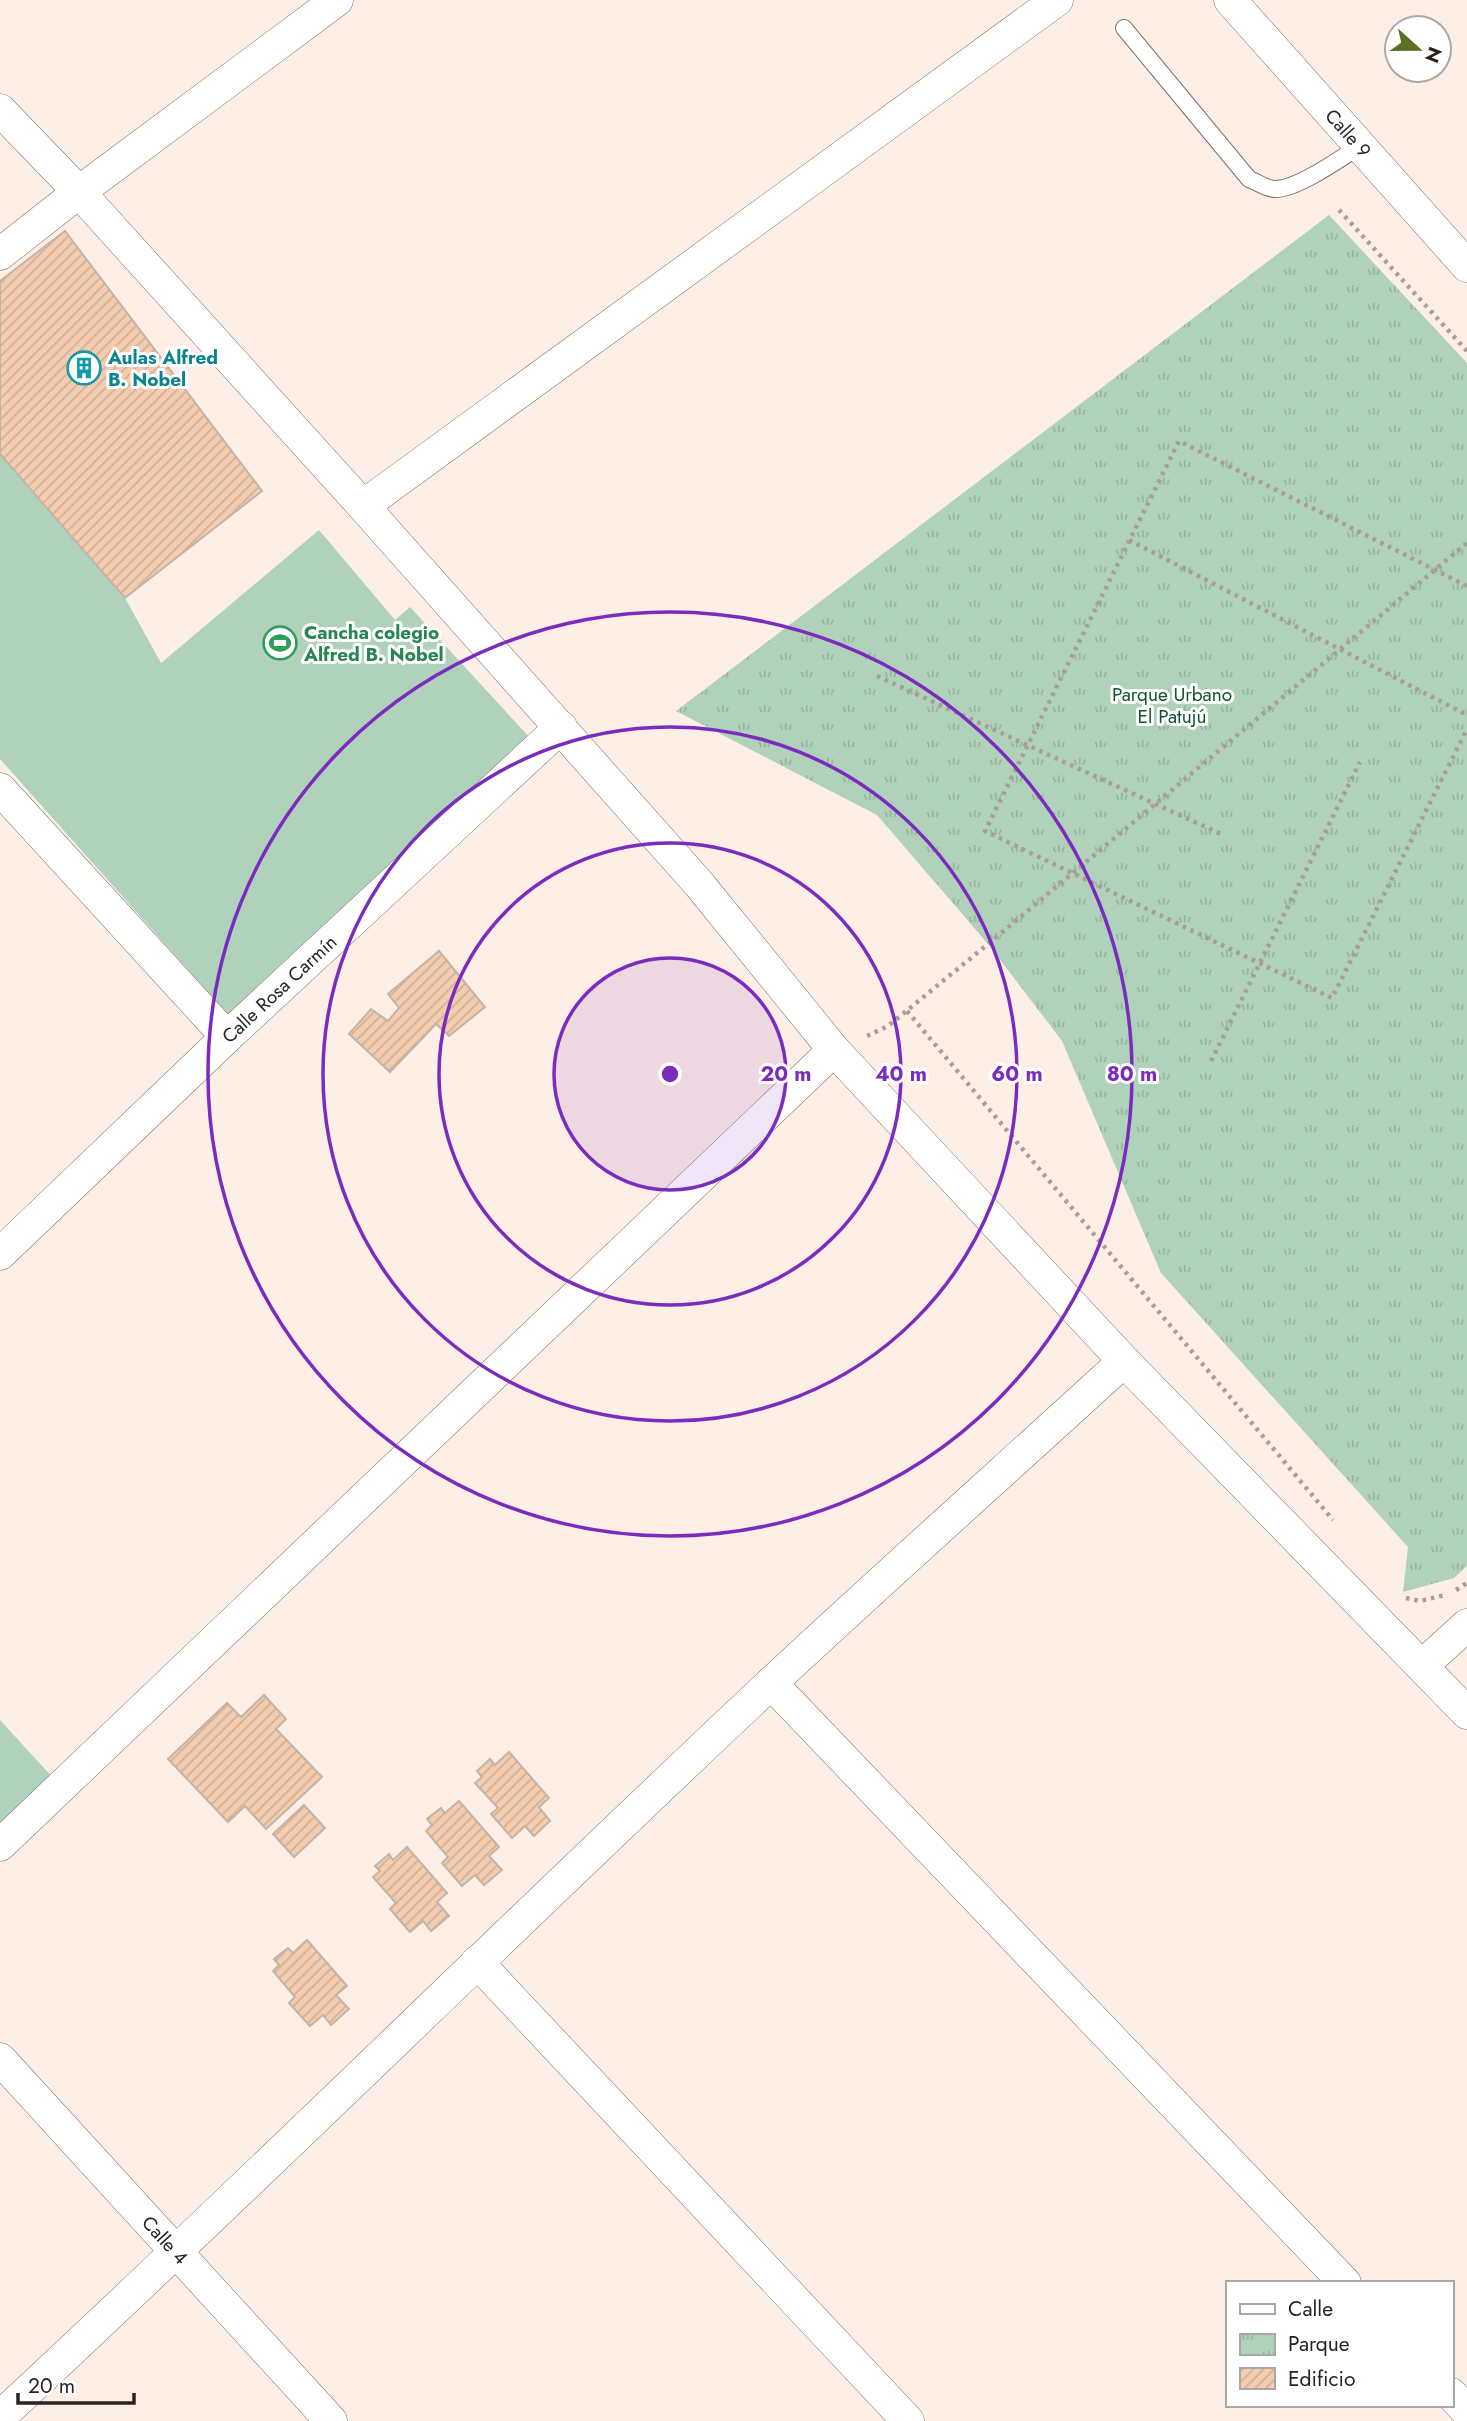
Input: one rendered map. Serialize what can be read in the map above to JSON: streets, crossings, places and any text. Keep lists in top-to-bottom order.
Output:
{
  "streets": {
    "street": ["Calle 9", "Calle Rosa Carmín", "Calle 4"]
  },
  "parks": ["Parque Urbano El Patujú"],
  "places": {
    "building": ["Aulas Alfred B. Nobel"],
    "sports": ["Cancha colegio Alfred B. Nobel"]
  },
  "legend": ["Calle", "Parque", "Edificio"],
  "scale_bar": "20 m",
  "north": "right",
  "rings": [
    "20 m",
    "40 m",
    "60 m",
    "80 m"
  ]
}
